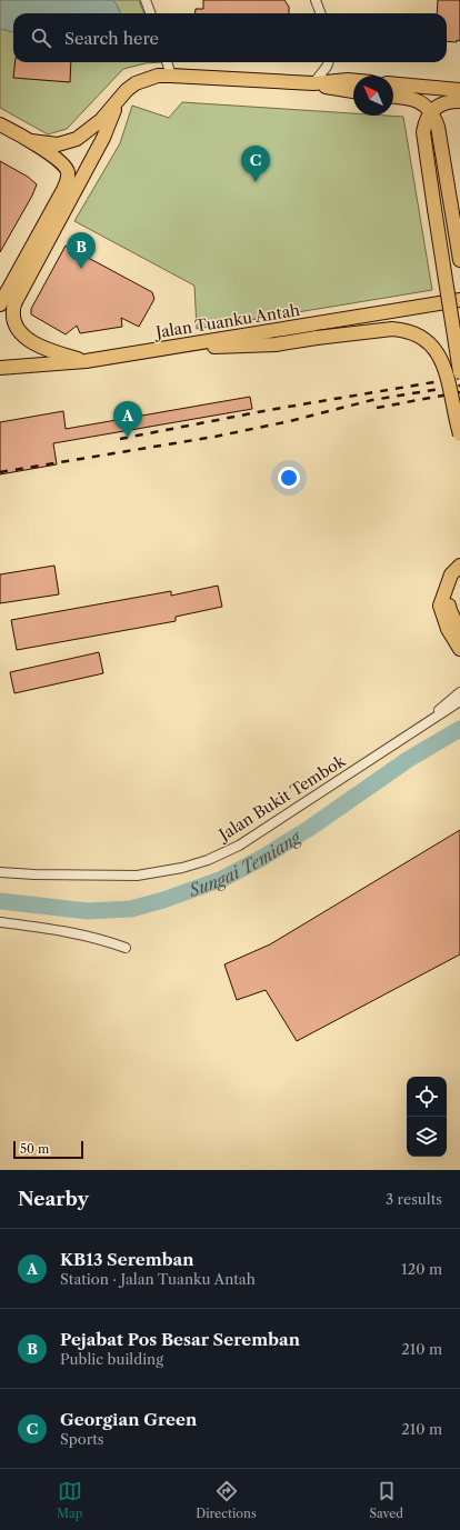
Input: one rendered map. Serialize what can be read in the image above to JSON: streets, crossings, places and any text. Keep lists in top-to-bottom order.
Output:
{
  "streets": {
    "highway": ["Jalan Tuanku Antah"],
    "street": ["Jalan Bukit Tembok"]
  },
  "water": ["Sungai Temiang"],
  "scale_bar": "50 m",
  "north": "top left",
  "page": {
    "search": "Search here",
    "pins": ["C", "B", "A"],
    "scale": "50 m",
    "heading": ["Nearby", "3 results"],
    "list": [
      {
        "mark": "A",
        "name": "KB13 Seremban",
        "note": "Station · Jalan Tuanku Antah",
        "value": "120 m"
      },
      {
        "mark": "B",
        "name": "Pejabat Pos Besar Seremban",
        "note": "Public building",
        "value": "210 m"
      },
      {
        "mark": "C",
        "name": "Georgian Green",
        "note": "Sports",
        "value": "210 m"
      }
    ],
    "nav": ["Map", "Directions", "Saved"]
  }
}
